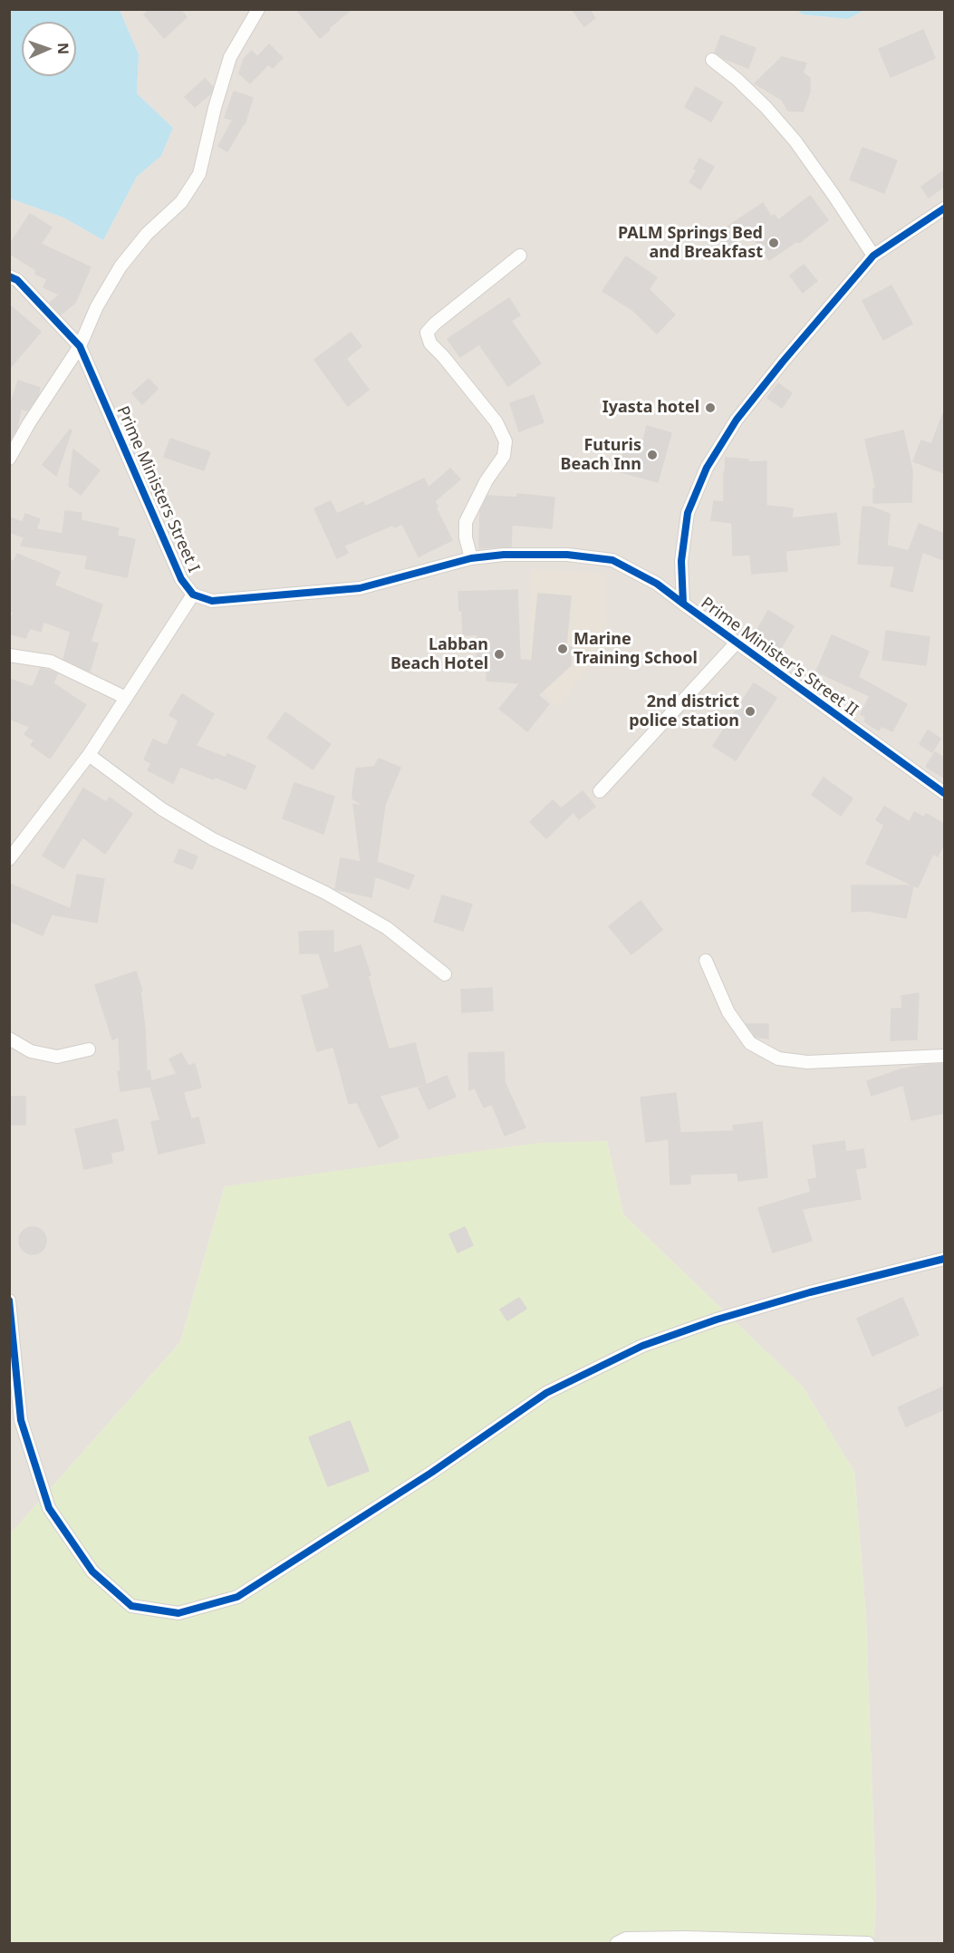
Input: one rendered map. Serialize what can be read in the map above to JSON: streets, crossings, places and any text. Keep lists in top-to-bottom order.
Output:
{
  "streets": {
    "street": ["Prime Ministers Street I", "Prime Minister's Street II"]
  },
  "crossings": [
    ["Prime Ministers Street I", "Prime Minister's Street II"]
  ],
  "places": [
    "PALM Springs Bed and Breakfast",
    "Iyasta hotel",
    "Futuris Beach Inn",
    "Marine Training School",
    "Labban Beach Hotel",
    "2nd district police station"
  ],
  "north": "right"
}
